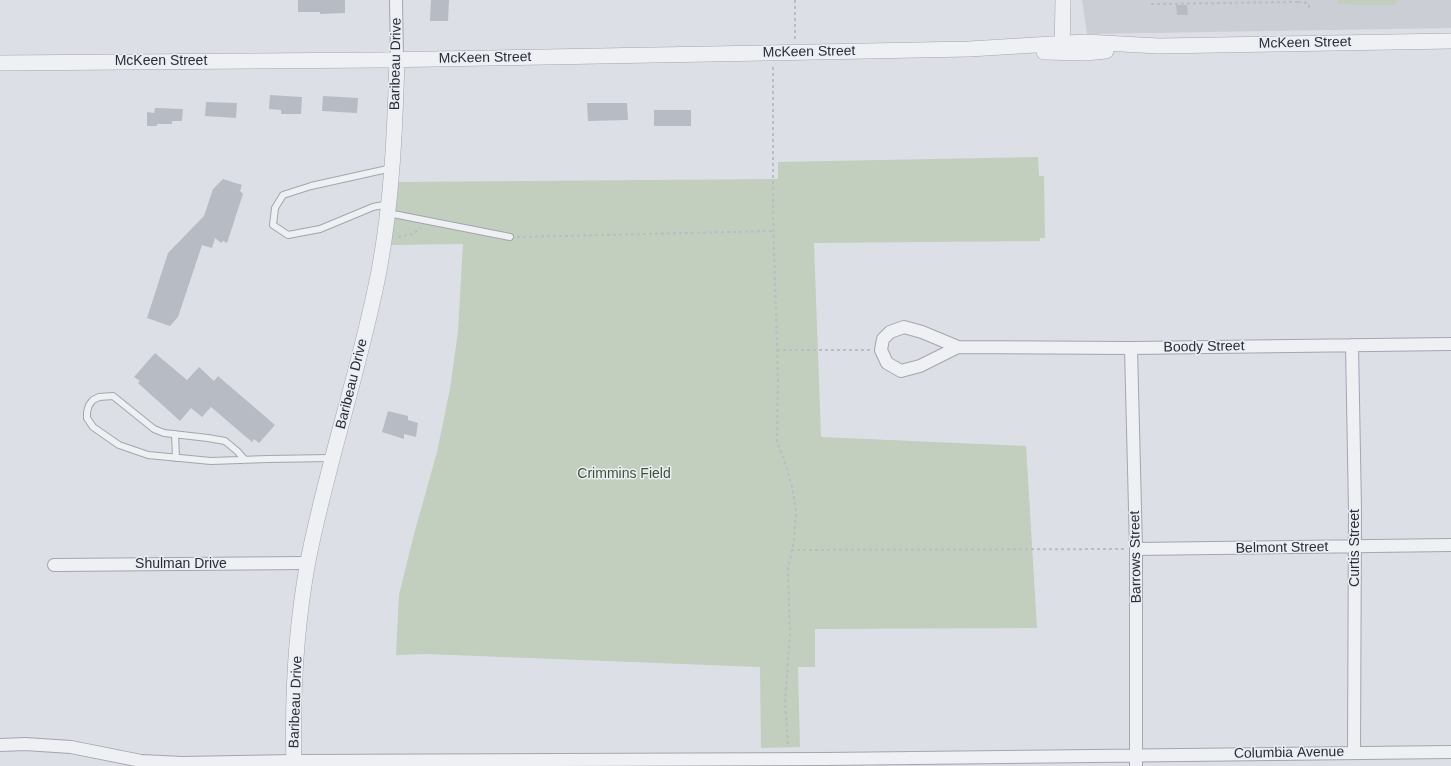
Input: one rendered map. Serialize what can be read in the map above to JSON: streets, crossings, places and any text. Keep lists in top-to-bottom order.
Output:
{
  "streets": {
    "street": [
      "McKeen Street",
      "Baribeau Drive",
      "Boody Street",
      "Belmont Street",
      "Curtis Street",
      "Barrows Street",
      "Shulman Drive",
      "Columbia Avenue"
    ]
  },
  "crossings": [
    ["McKeen Street", "Baribeau Drive"],
    ["Baribeau Drive", "Shulman Drive"],
    ["Baribeau Drive", "Columbia Avenue"],
    ["Boody Street", "Curtis Street"],
    ["Boody Street", "Barrows Street"],
    ["Belmont Street", "Curtis Street"],
    ["Belmont Street", "Barrows Street"],
    ["Curtis Street", "Columbia Avenue"],
    ["Barrows Street", "Columbia Avenue"]
  ],
  "parks": ["Crimmins Field"]
}
